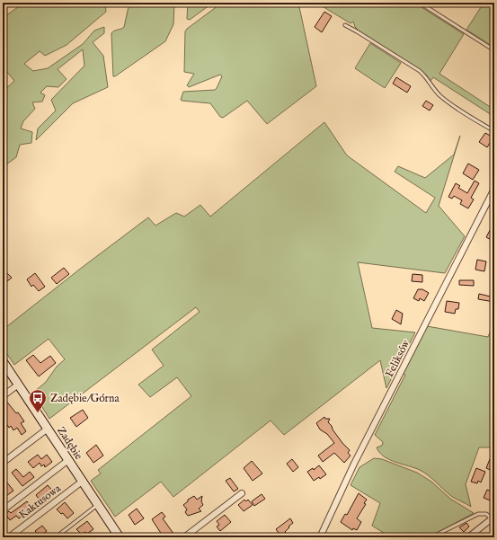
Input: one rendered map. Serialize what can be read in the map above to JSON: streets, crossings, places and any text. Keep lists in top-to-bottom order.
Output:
{
  "streets": {
    "street": ["Feliksów", "Zadębie", "Kaktusowa"]
  },
  "crossings": [
    ["Zadębie", "Kaktusowa"]
  ],
  "places": {
    "bus stop": ["Zadębie/Górna"]
  }
}
